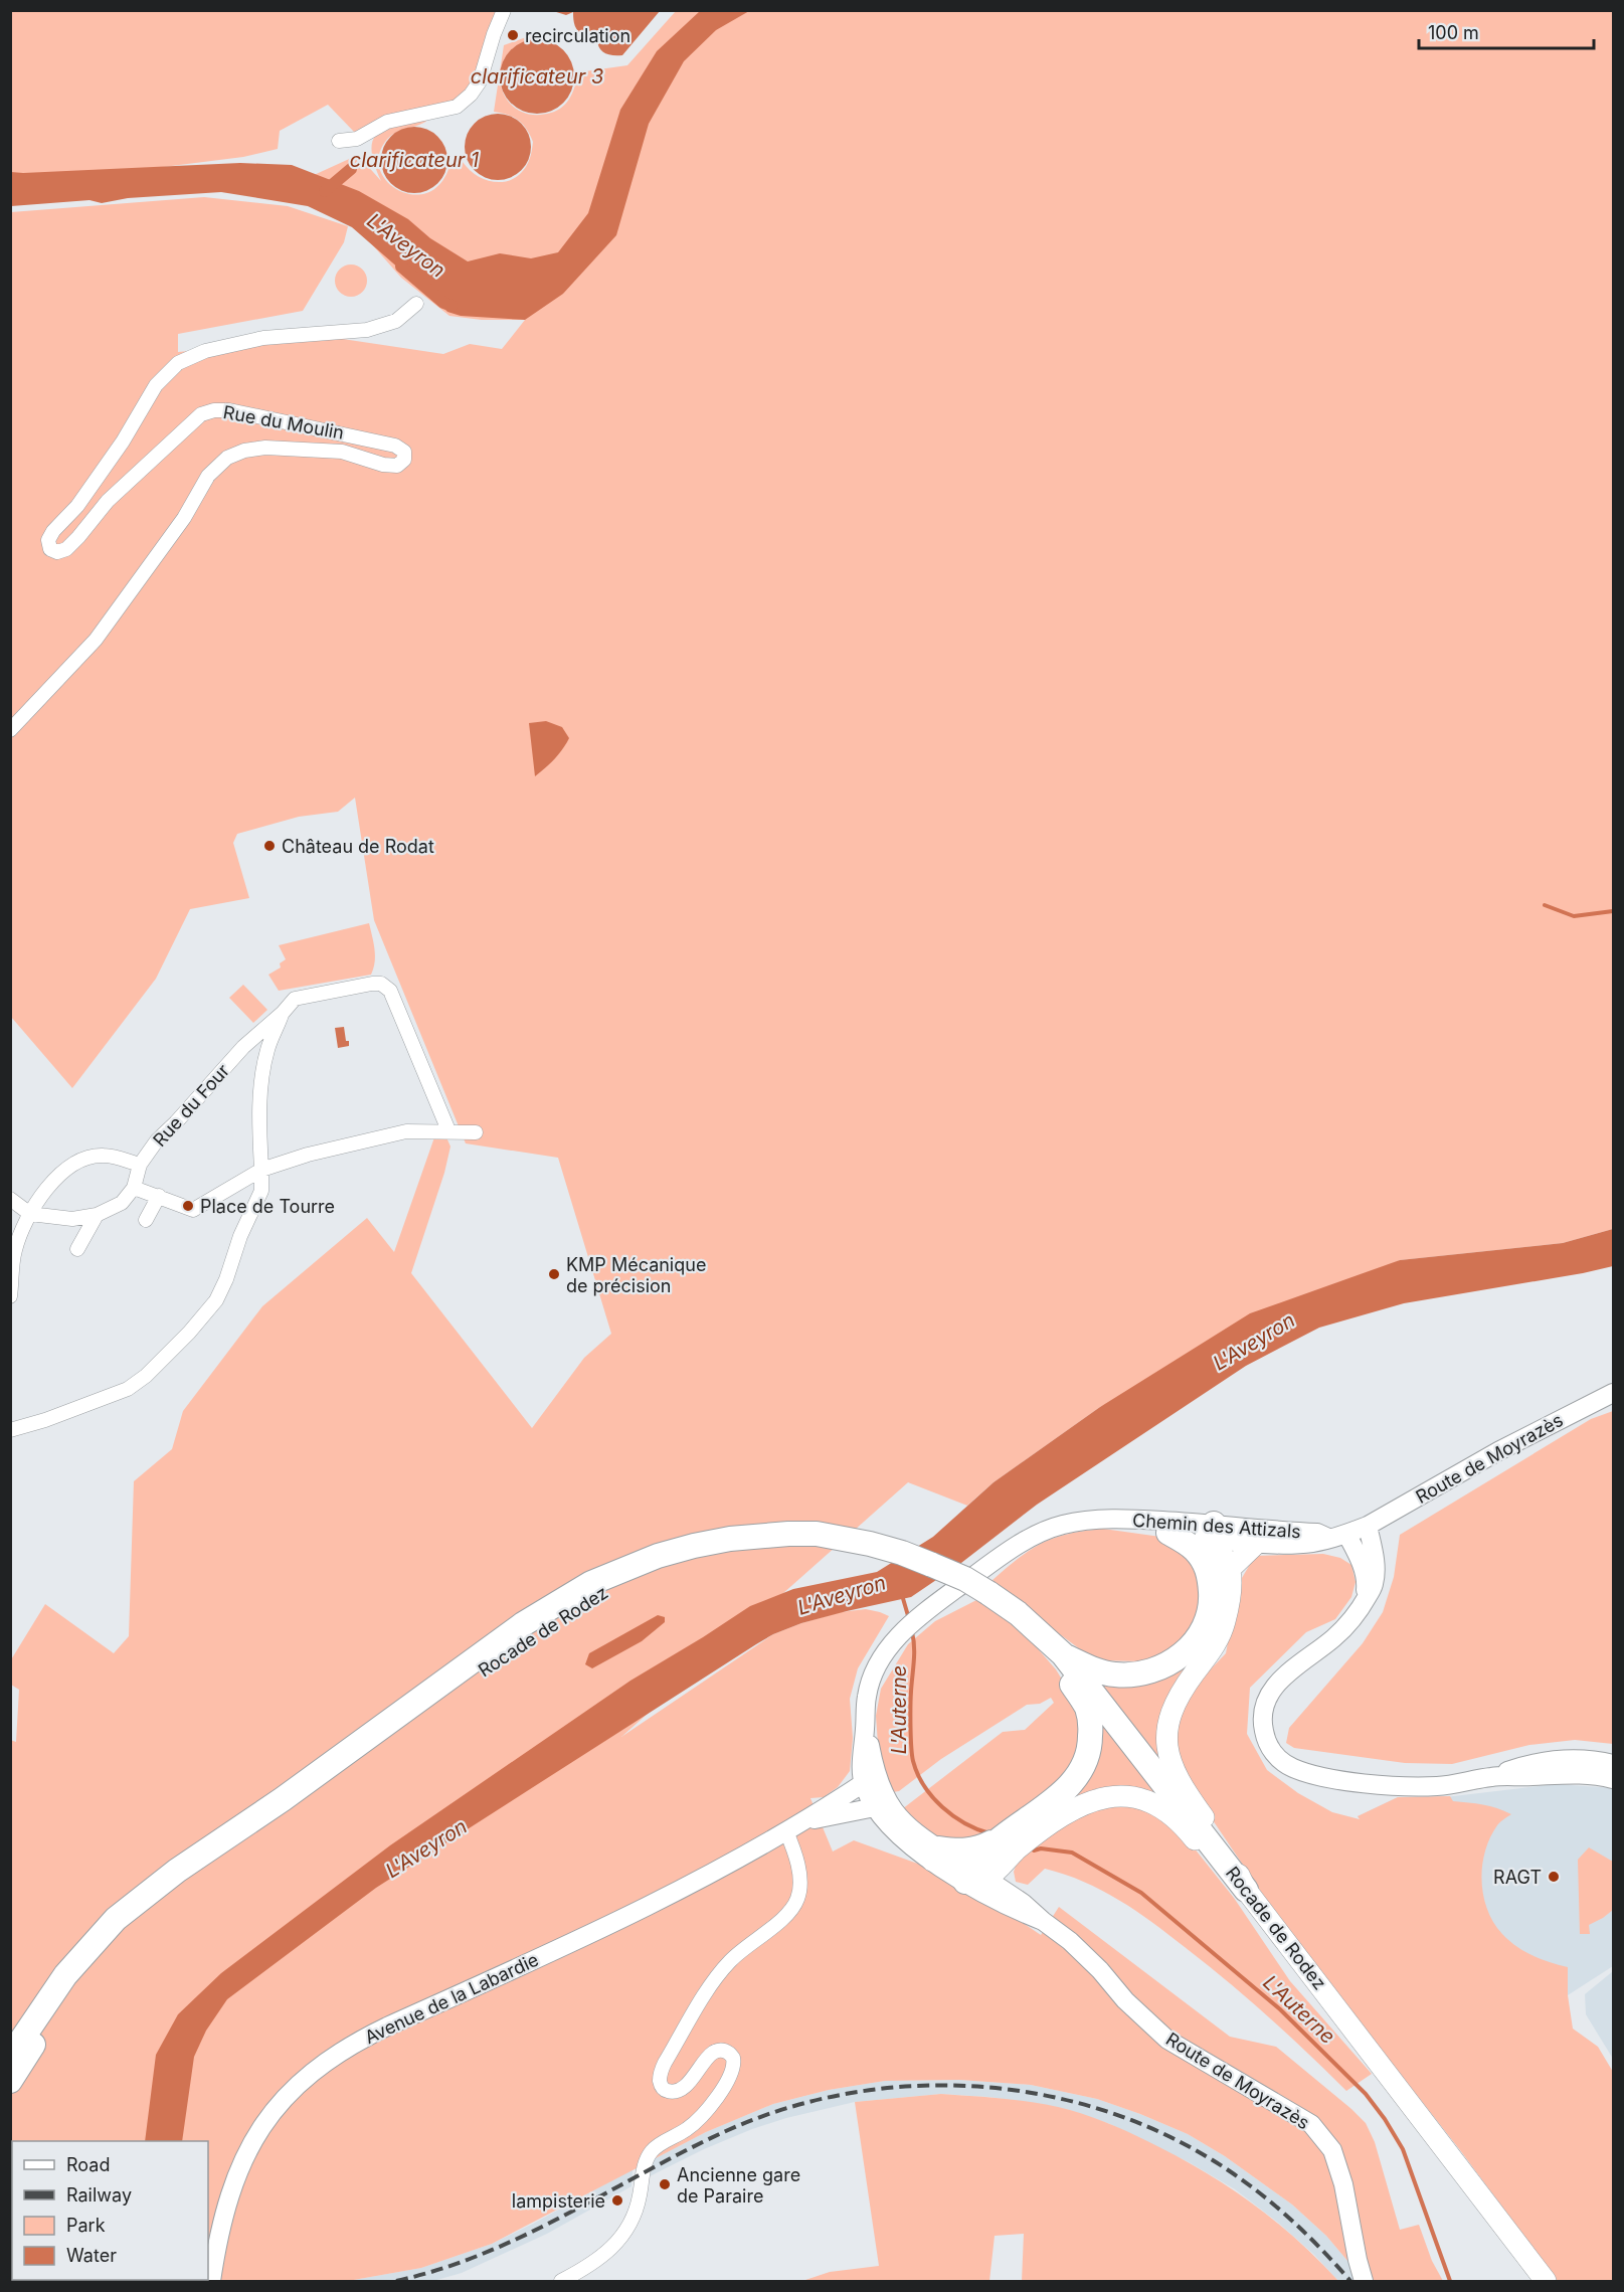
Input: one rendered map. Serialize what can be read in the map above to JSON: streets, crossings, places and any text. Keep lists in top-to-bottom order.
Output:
{
  "streets": {
    "highway": ["Rocade de Rodez"],
    "street": [
      "Rue du Moulin",
      "Rue du Four",
      "Route de Moyrazès",
      "Chemin des Attizals",
      "Avenue de la Labardie"
    ]
  },
  "crossings": [
    ["Route de Moyrazès", "Chemin des Attizals"],
    ["Chemin des Attizals", "Avenue de la Labardie"]
  ],
  "water": [
    "clarificateur 3",
    "clarificateur 1",
    "L'Aveyron",
    "L'Auterne"
  ],
  "places": [
    "recirculation",
    "Château de Rodat",
    "Place de Tourre",
    "KMP Mécanique de précision",
    "RAGT",
    "Ancienne gare de Paraire",
    "lampisterie"
  ],
  "legend": [
    "Road",
    "Railway",
    "Park",
    "Water"
  ],
  "scale_bar": "100 m"
}
